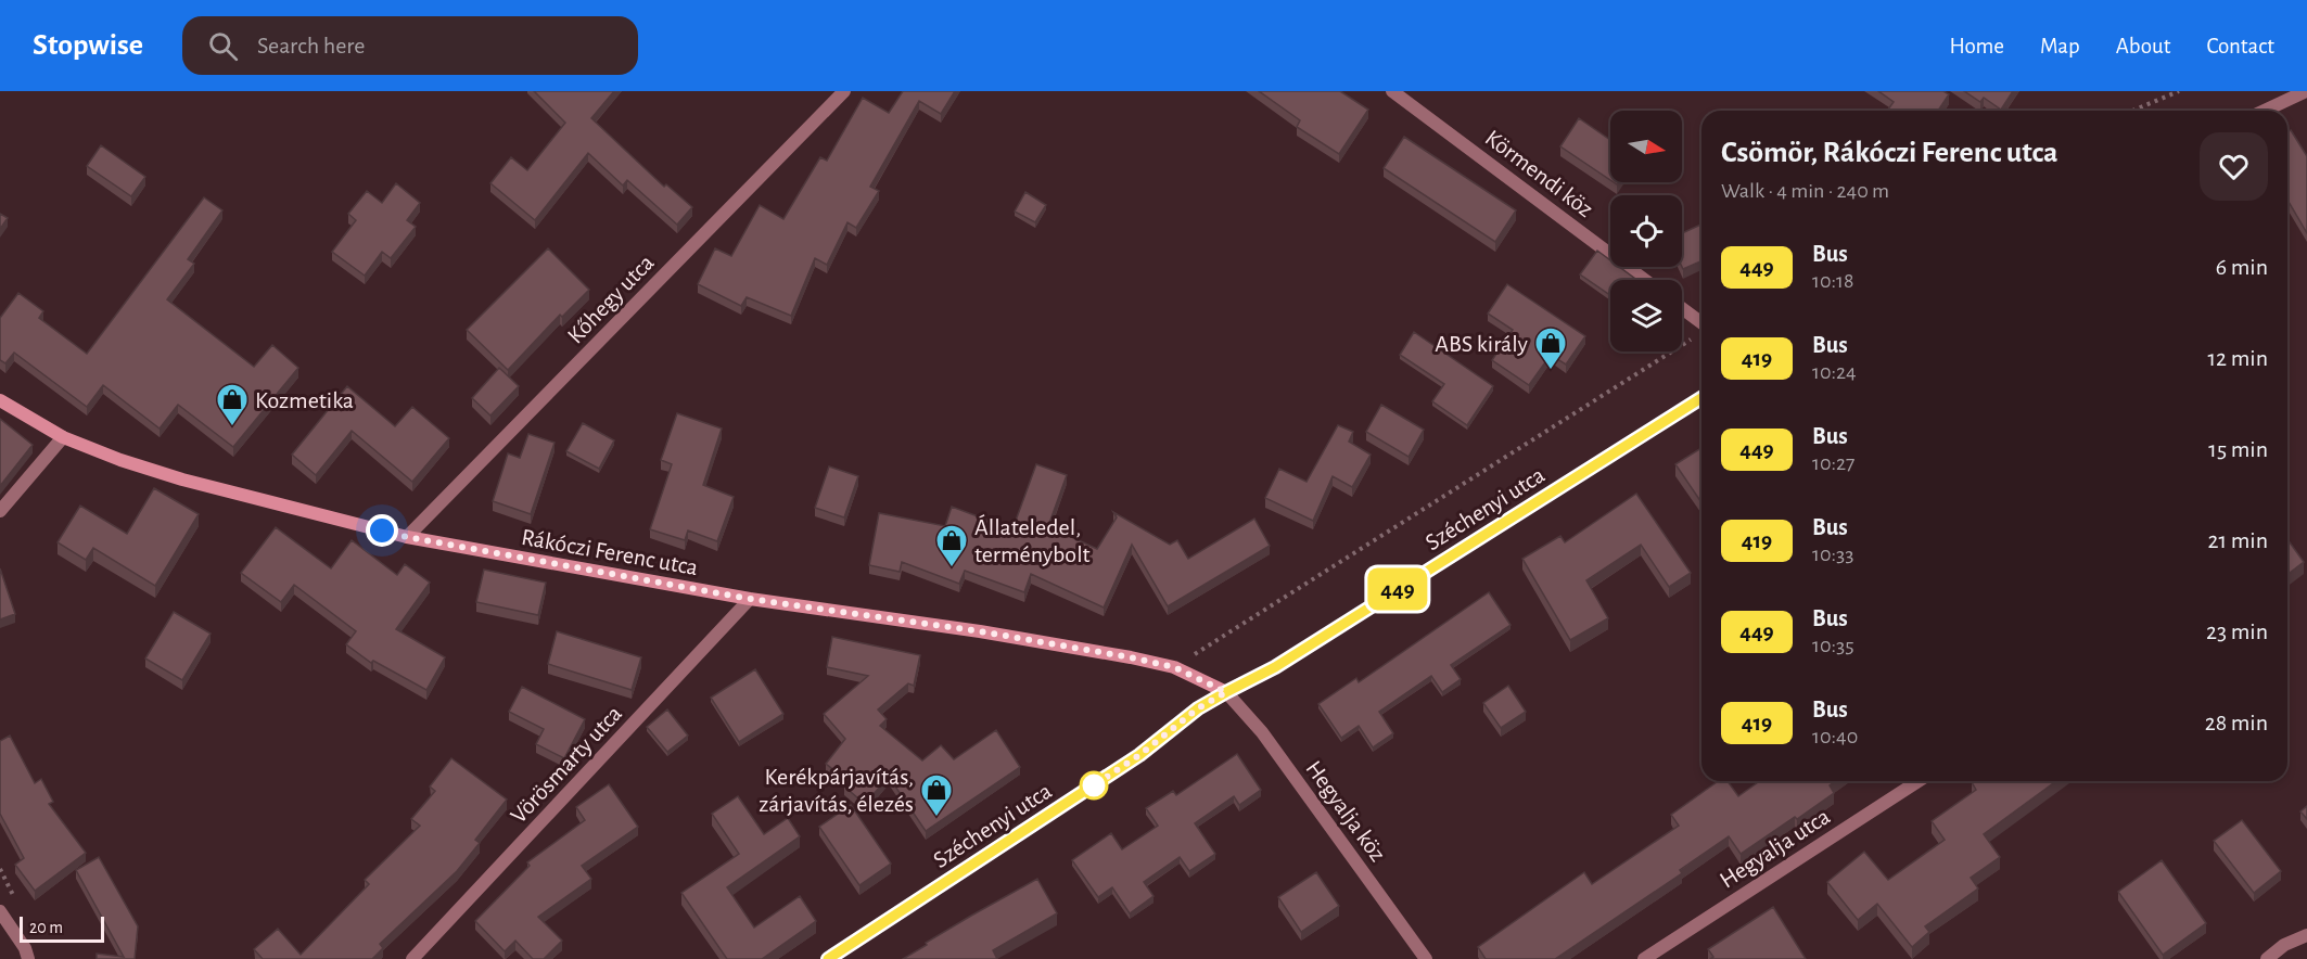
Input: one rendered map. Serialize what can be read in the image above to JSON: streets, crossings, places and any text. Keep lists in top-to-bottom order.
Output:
{
  "streets": {
    "street": [
      "Körmendi köz",
      "Kőhegy utca",
      "Széchenyi utca",
      "Rákóczi Ferenc utca",
      "Vörösmarty utca",
      "Hegyalja köz",
      "Hegyalja utca"
    ]
  },
  "crossings": [
    ["Kőhegy utca", "Rákóczi Ferenc utca"],
    ["Széchenyi utca", "Rákóczi Ferenc utca"],
    ["Széchenyi utca", "Hegyalja köz"],
    ["Rákóczi Ferenc utca", "Vörösmarty utca"],
    ["Rákóczi Ferenc utca", "Hegyalja köz"]
  ],
  "places": {
    "shop": [
      "ABS király",
      "Kozmetika",
      "Állateledel, terménybolt",
      "Kerékpárjavítás, zárjavítás, élezés"
    ]
  },
  "lines": ["bus line 449"],
  "scale_bar": "20 m",
  "north": "right",
  "page": {
    "header": "Stopwise",
    "search": "Search here",
    "nav": [
      "Home",
      "Map",
      "About",
      "Contact"
    ],
    "on_map": "449",
    "heading": ["Csömör, Rákóczi Ferenc utca", "Walk · 4 min · 240 m"],
    "list": [
      {
        "mark": "449",
        "name": "Bus",
        "note": "10:18",
        "value": "6 min"
      },
      {
        "mark": "419",
        "name": "Bus",
        "note": "10:24",
        "value": "12 min"
      },
      {
        "mark": "449",
        "name": "Bus",
        "note": "10:27",
        "value": "15 min"
      },
      {
        "mark": "419",
        "name": "Bus",
        "note": "10:33",
        "value": "21 min"
      },
      {
        "mark": "449",
        "name": "Bus",
        "note": "10:35",
        "value": "23 min"
      },
      {
        "mark": "419",
        "name": "Bus",
        "note": "10:40",
        "value": "28 min"
      }
    ],
    "scale": "20 m"
  }
}
